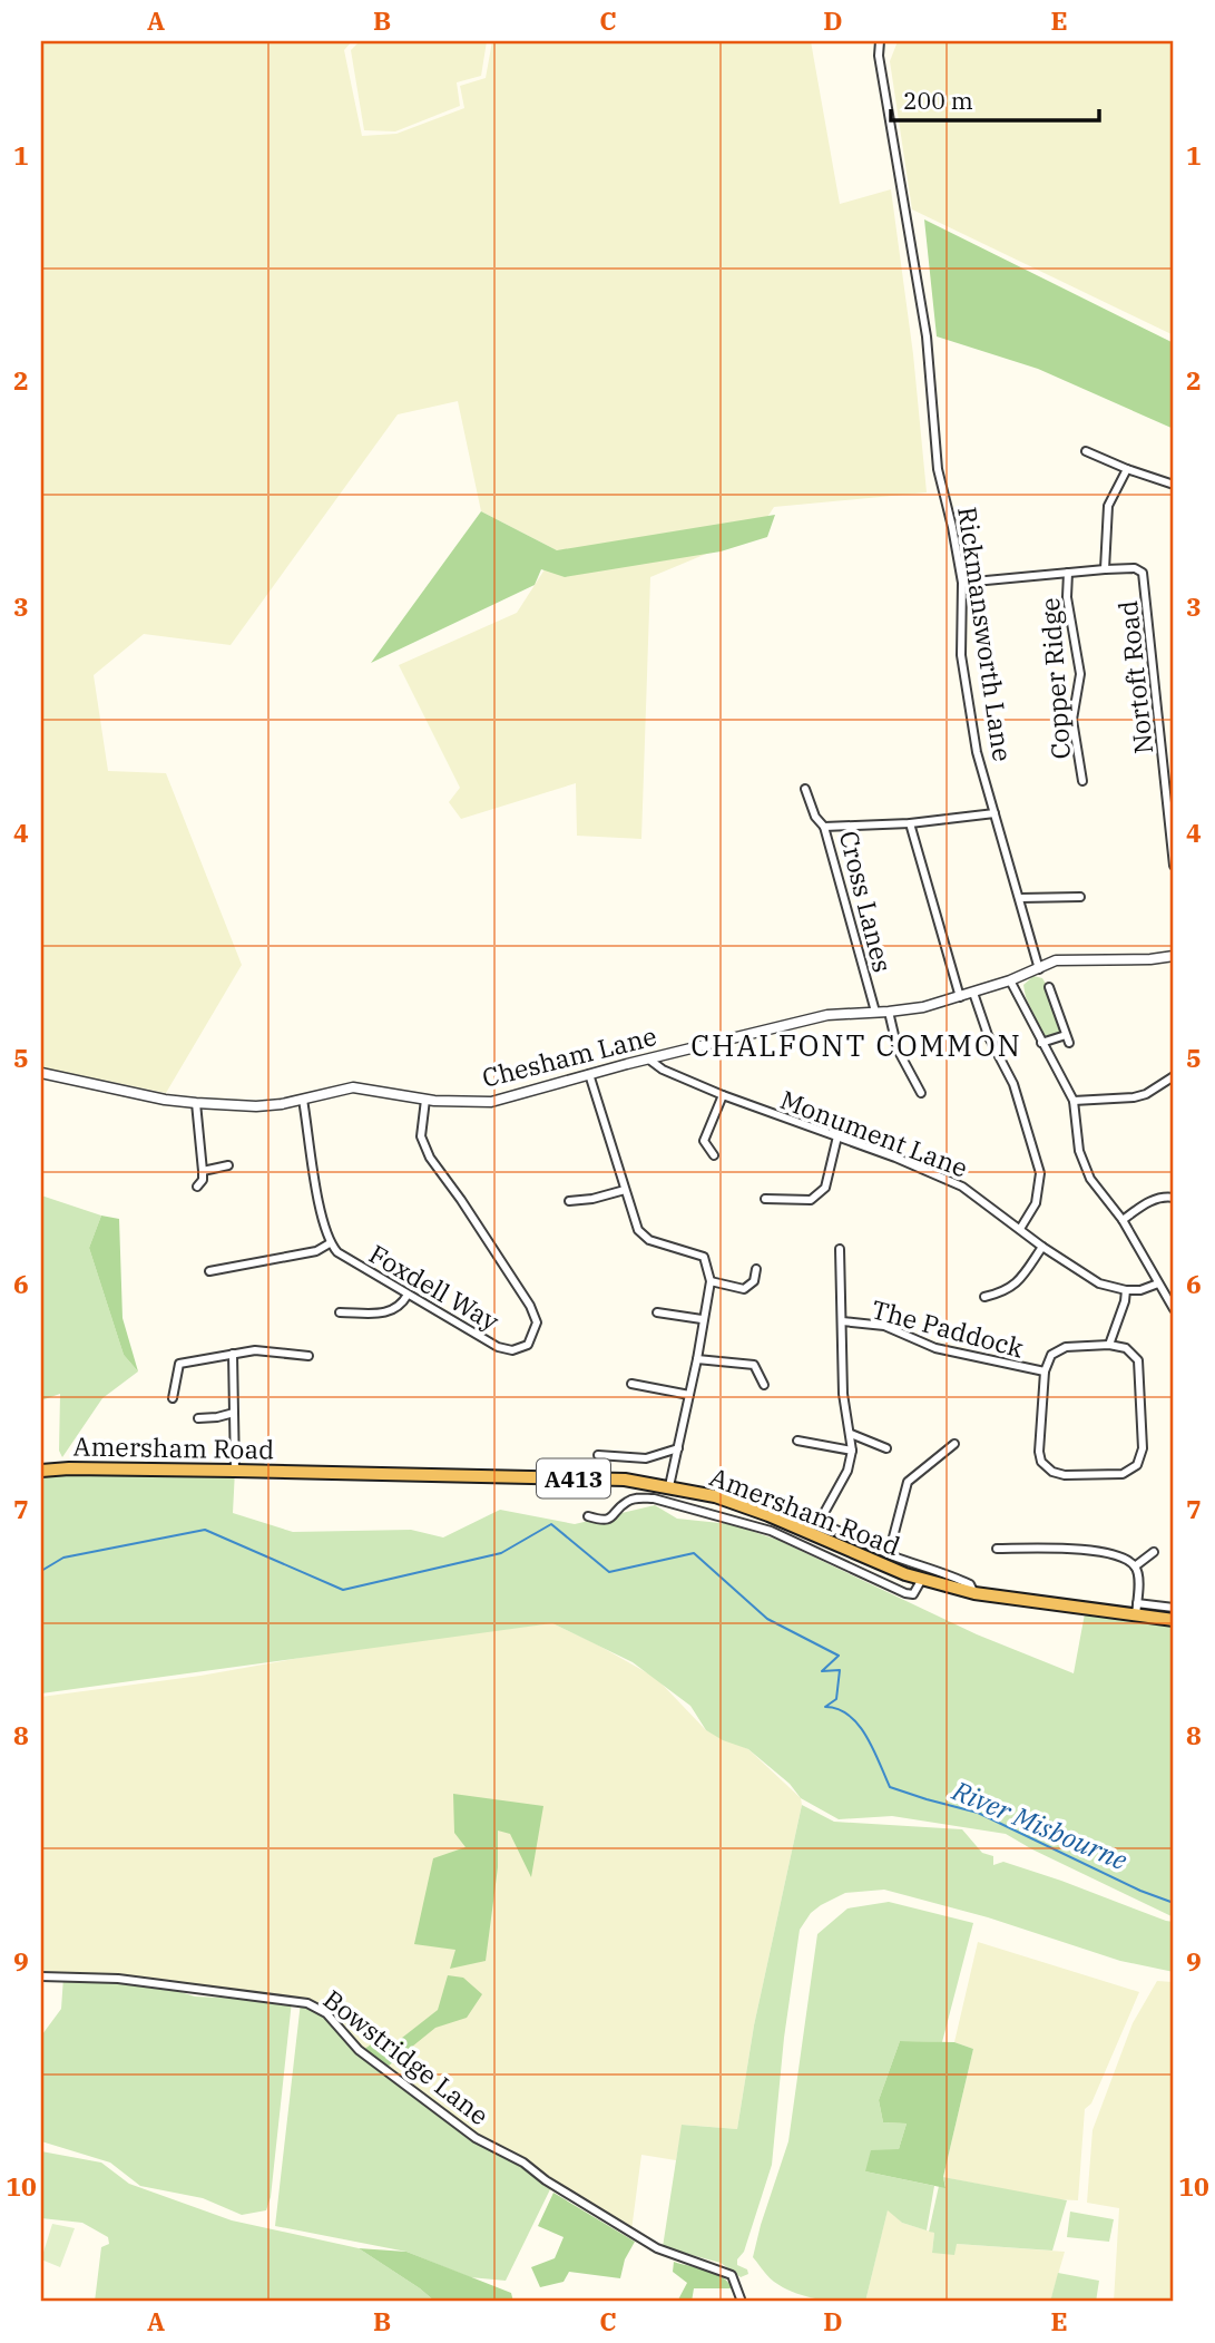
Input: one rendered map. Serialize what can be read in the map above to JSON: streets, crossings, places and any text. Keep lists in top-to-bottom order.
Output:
{
  "streets": {
    "highway": ["Amersham Road", "A413"],
    "street": [
      "Rickmansworth Lane",
      "Nortoft Road",
      "Copper Ridge",
      "Cross Lanes",
      "Chesham Lane",
      "Monument Lane",
      "Foxdell Way",
      "The Paddock",
      "Bowstridge Lane"
    ]
  },
  "crossings": [
    ["Rickmansworth Lane", "Nortoft Road"],
    ["Rickmansworth Lane", "Cross Lanes"],
    ["Nortoft Road", "Copper Ridge"],
    ["Cross Lanes", "Chesham Lane"],
    ["Chesham Lane", "Monument Lane"],
    ["Chesham Lane", "Foxdell Way"]
  ],
  "districts": ["CHALFONT COMMON"],
  "water": ["River Misbourne"],
  "scale_bar": "200 m",
  "grid": {
    "columns": [
      "A",
      "B",
      "C",
      "D",
      "E"
    ],
    "rows": [
      "1",
      "2",
      "3",
      "4",
      "5",
      "6",
      "7",
      "8",
      "9",
      "10"
    ]
  }
}
